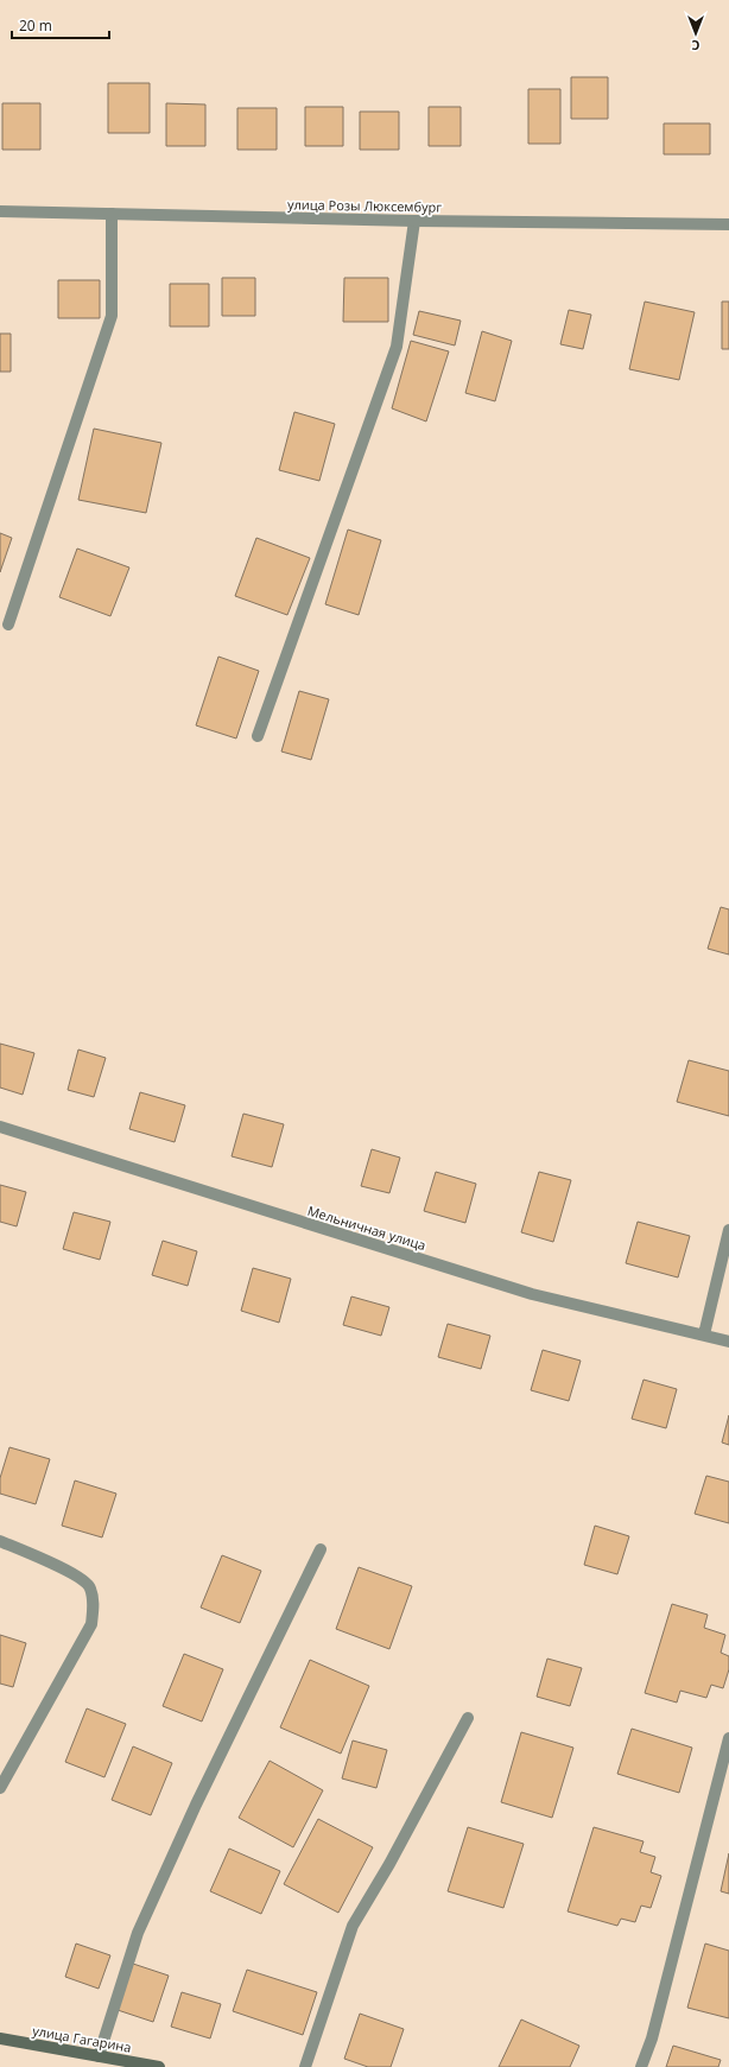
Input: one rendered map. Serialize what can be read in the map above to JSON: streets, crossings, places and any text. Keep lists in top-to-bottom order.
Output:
{
  "streets": {
    "main road": ["улица Гагарина"],
    "street": ["улица Розы Люксембург", "Мельничная улица"]
  },
  "scale_bar": "20 m",
  "north": "bottom"
}
